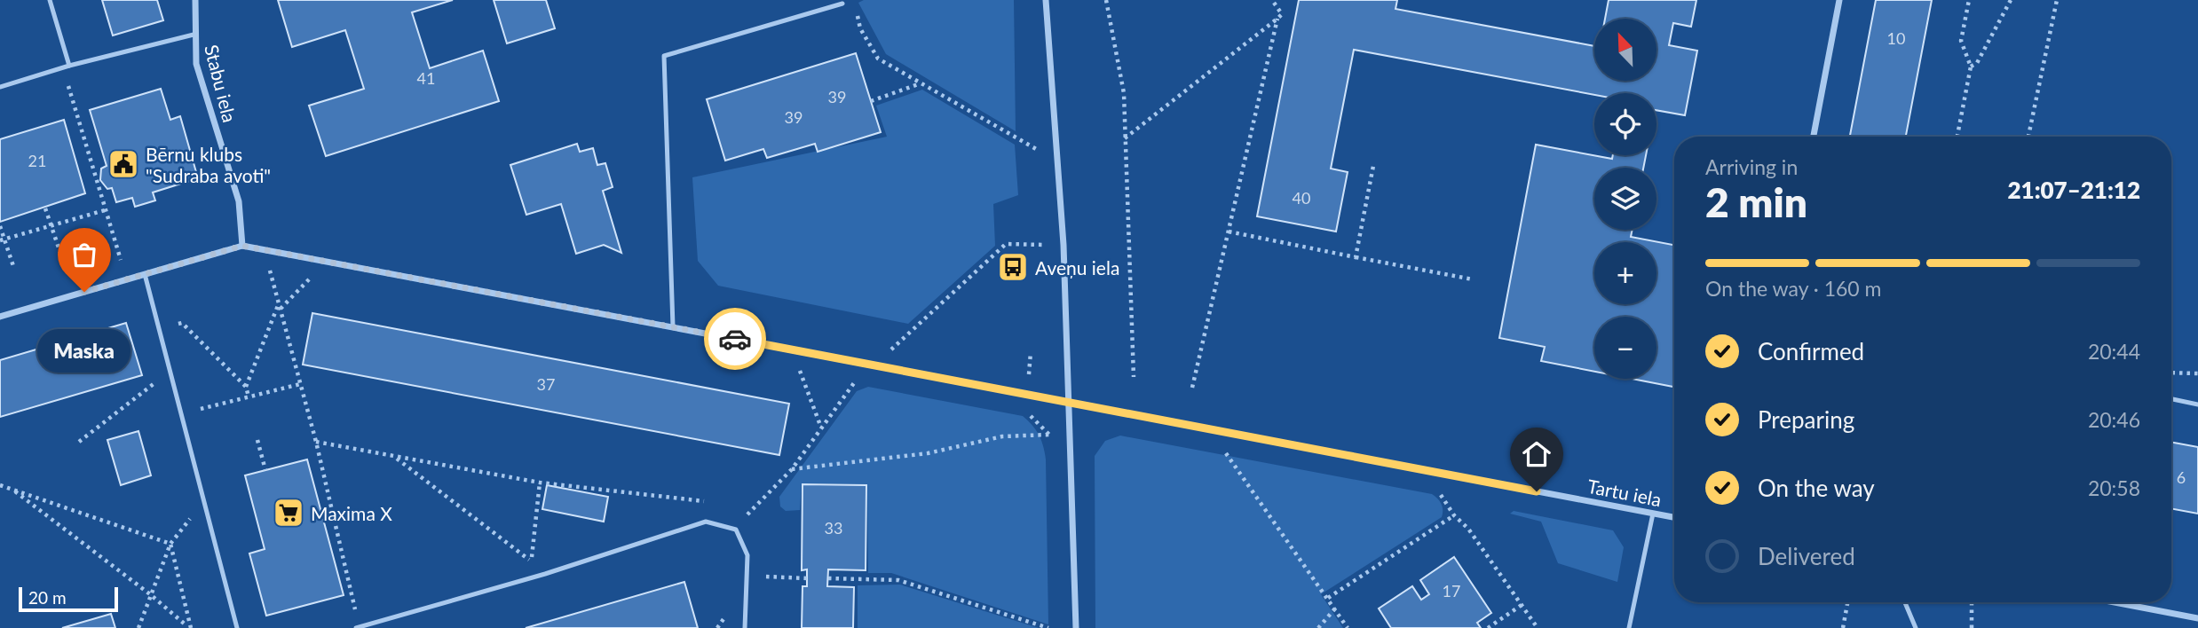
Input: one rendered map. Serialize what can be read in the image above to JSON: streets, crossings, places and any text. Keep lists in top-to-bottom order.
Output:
{
  "streets": {
    "street": ["Stabu iela", "Tartu iela"]
  },
  "crossings": [
    ["Stabu iela", "Tartu iela"]
  ],
  "places": {
    "public building": ["Bērnu klubs \"Sudraba avoti\""],
    "bus stop": ["Aveņu iela"],
    "other": ["Maska"],
    "supermarket": ["Maxima X"]
  },
  "house_numbers": [
    "10",
    "41",
    "39",
    "39",
    "21",
    "40",
    "37",
    "6",
    "33",
    "17"
  ],
  "scale_bar": "20 m",
  "north": "top left",
  "page": {
    "map_buttons": ["+", "−"],
    "heading": ["2 min", "Arriving in", "21:07–21:12"],
    "bar": "On the way · 160 m",
    "list": [
      ["Confirmed", "20:44"],
      ["Preparing", "20:46"],
      ["On the way", "20:58"],
      "Delivered"
    ],
    "bubble": "Maska",
    "scale": "20 m"
  }
}
